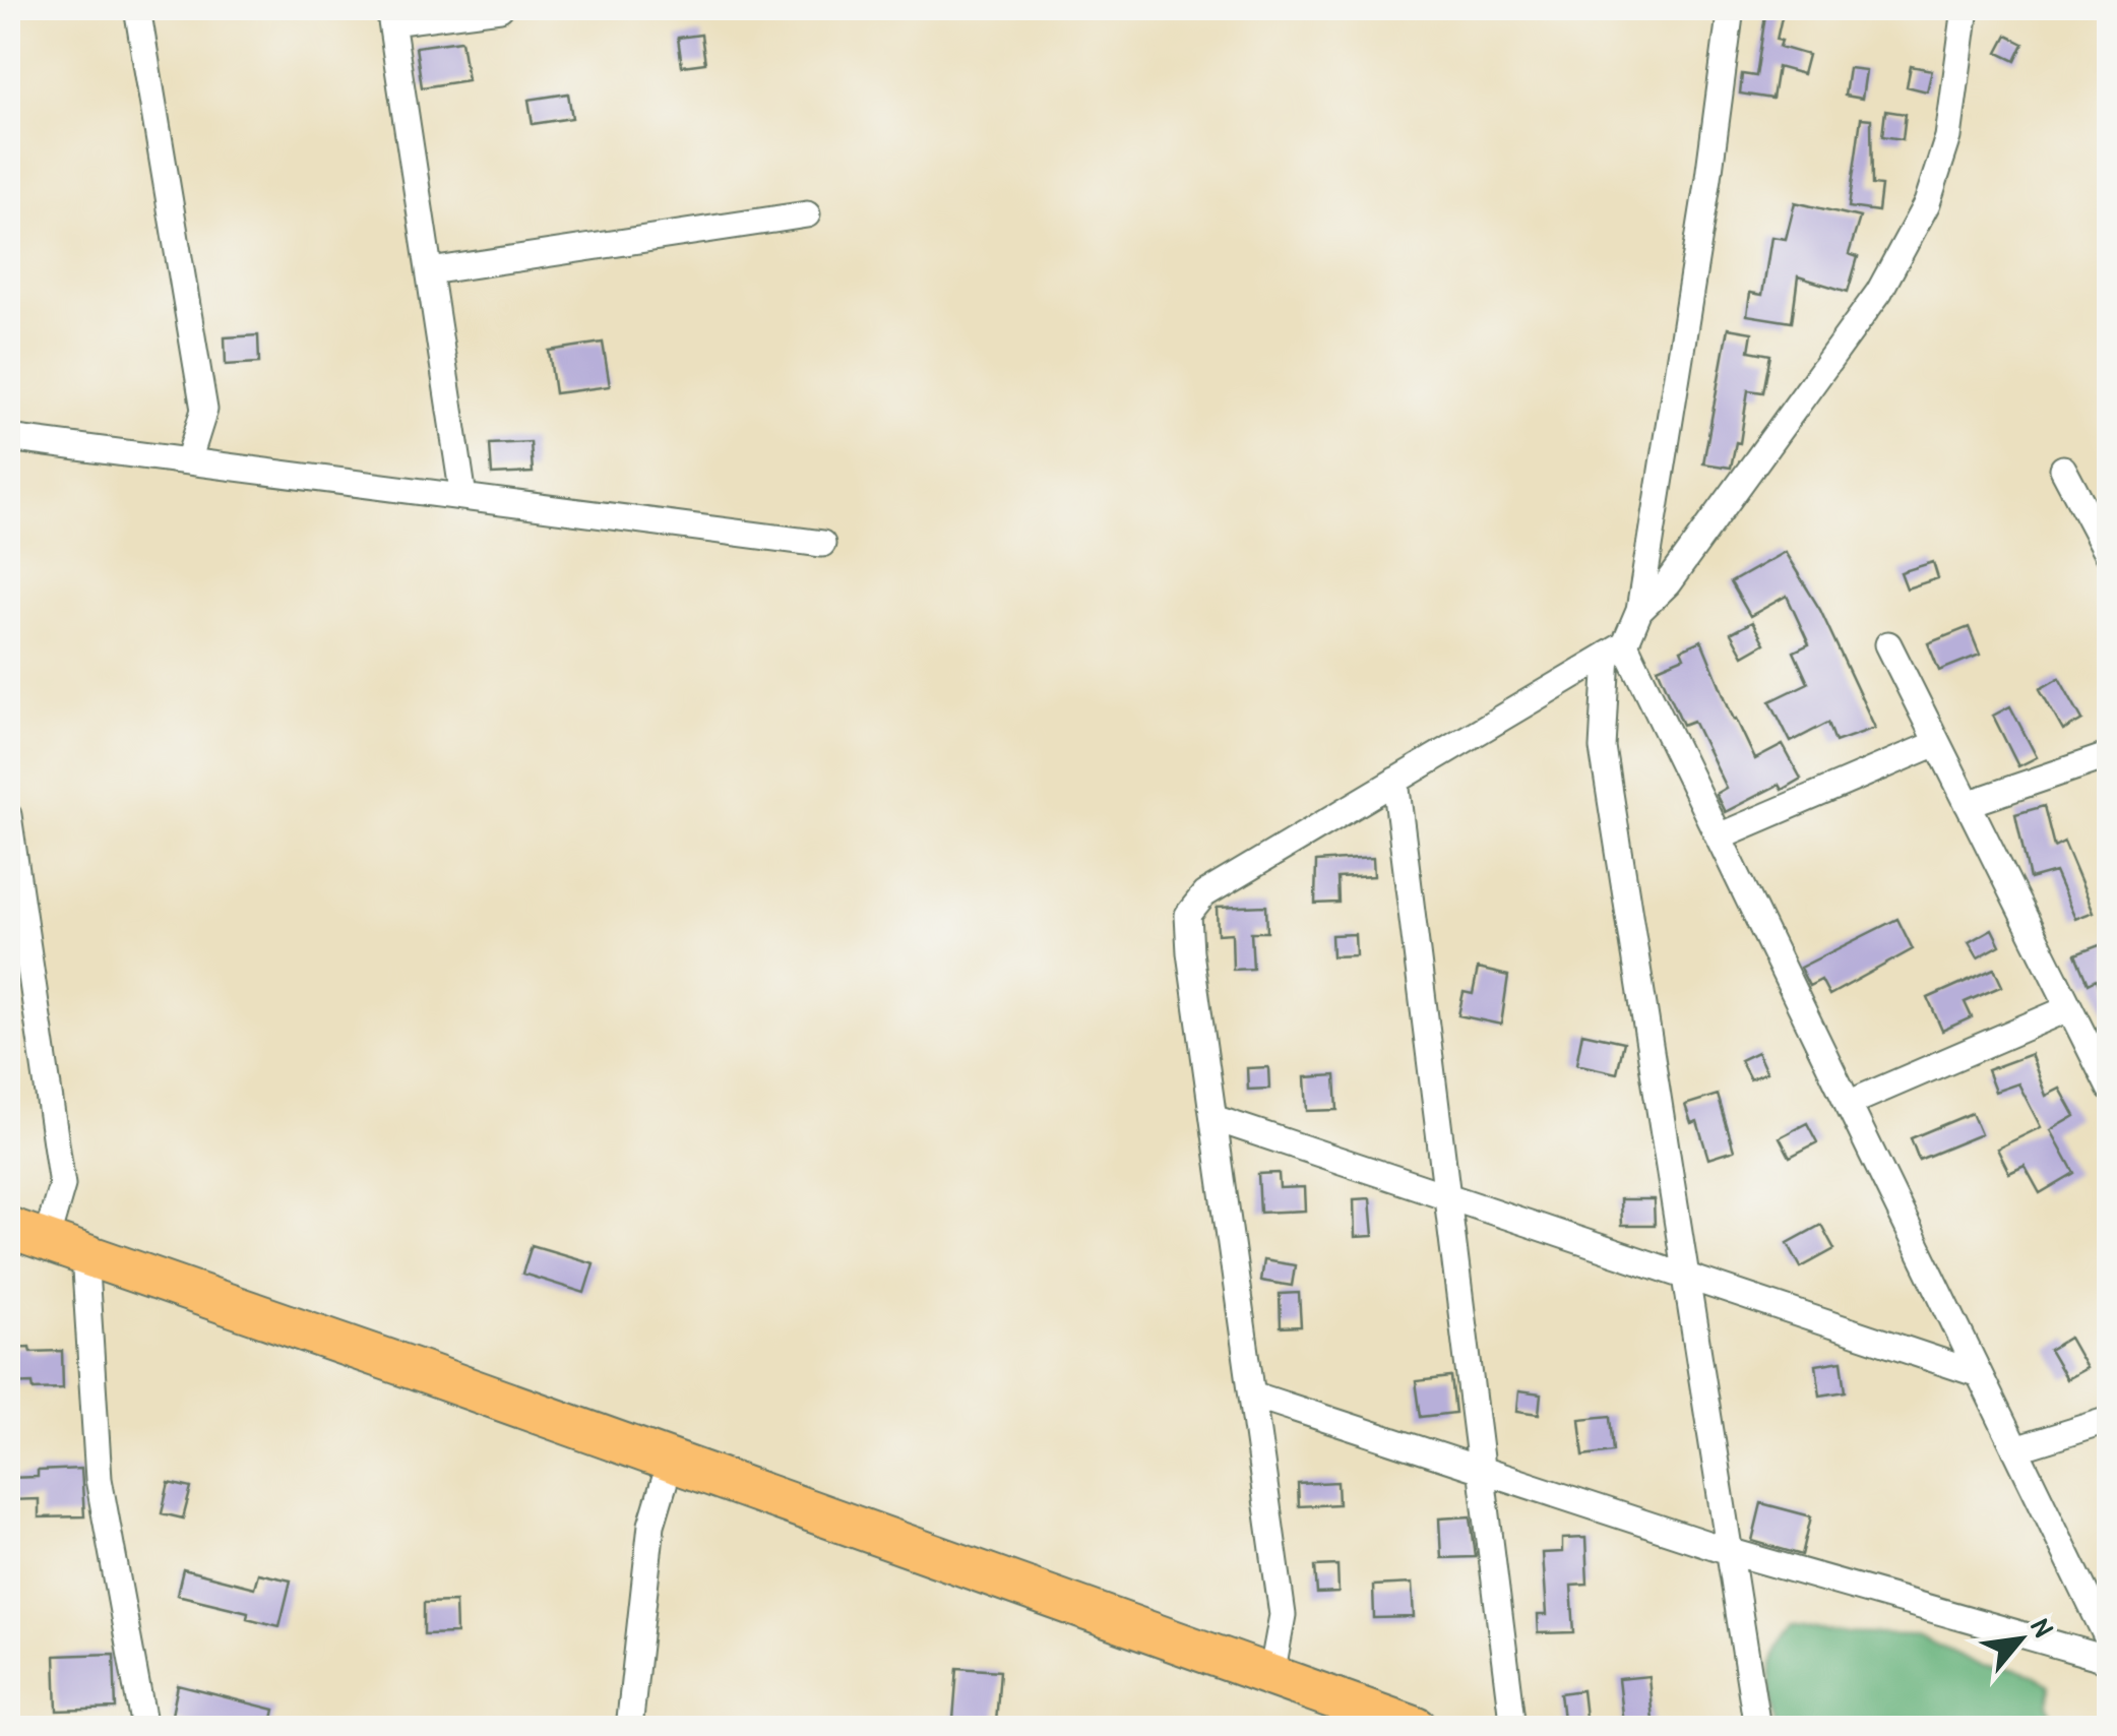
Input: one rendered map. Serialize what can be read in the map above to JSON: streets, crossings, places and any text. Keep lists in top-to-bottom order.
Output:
{
  "north": "top right"
}
